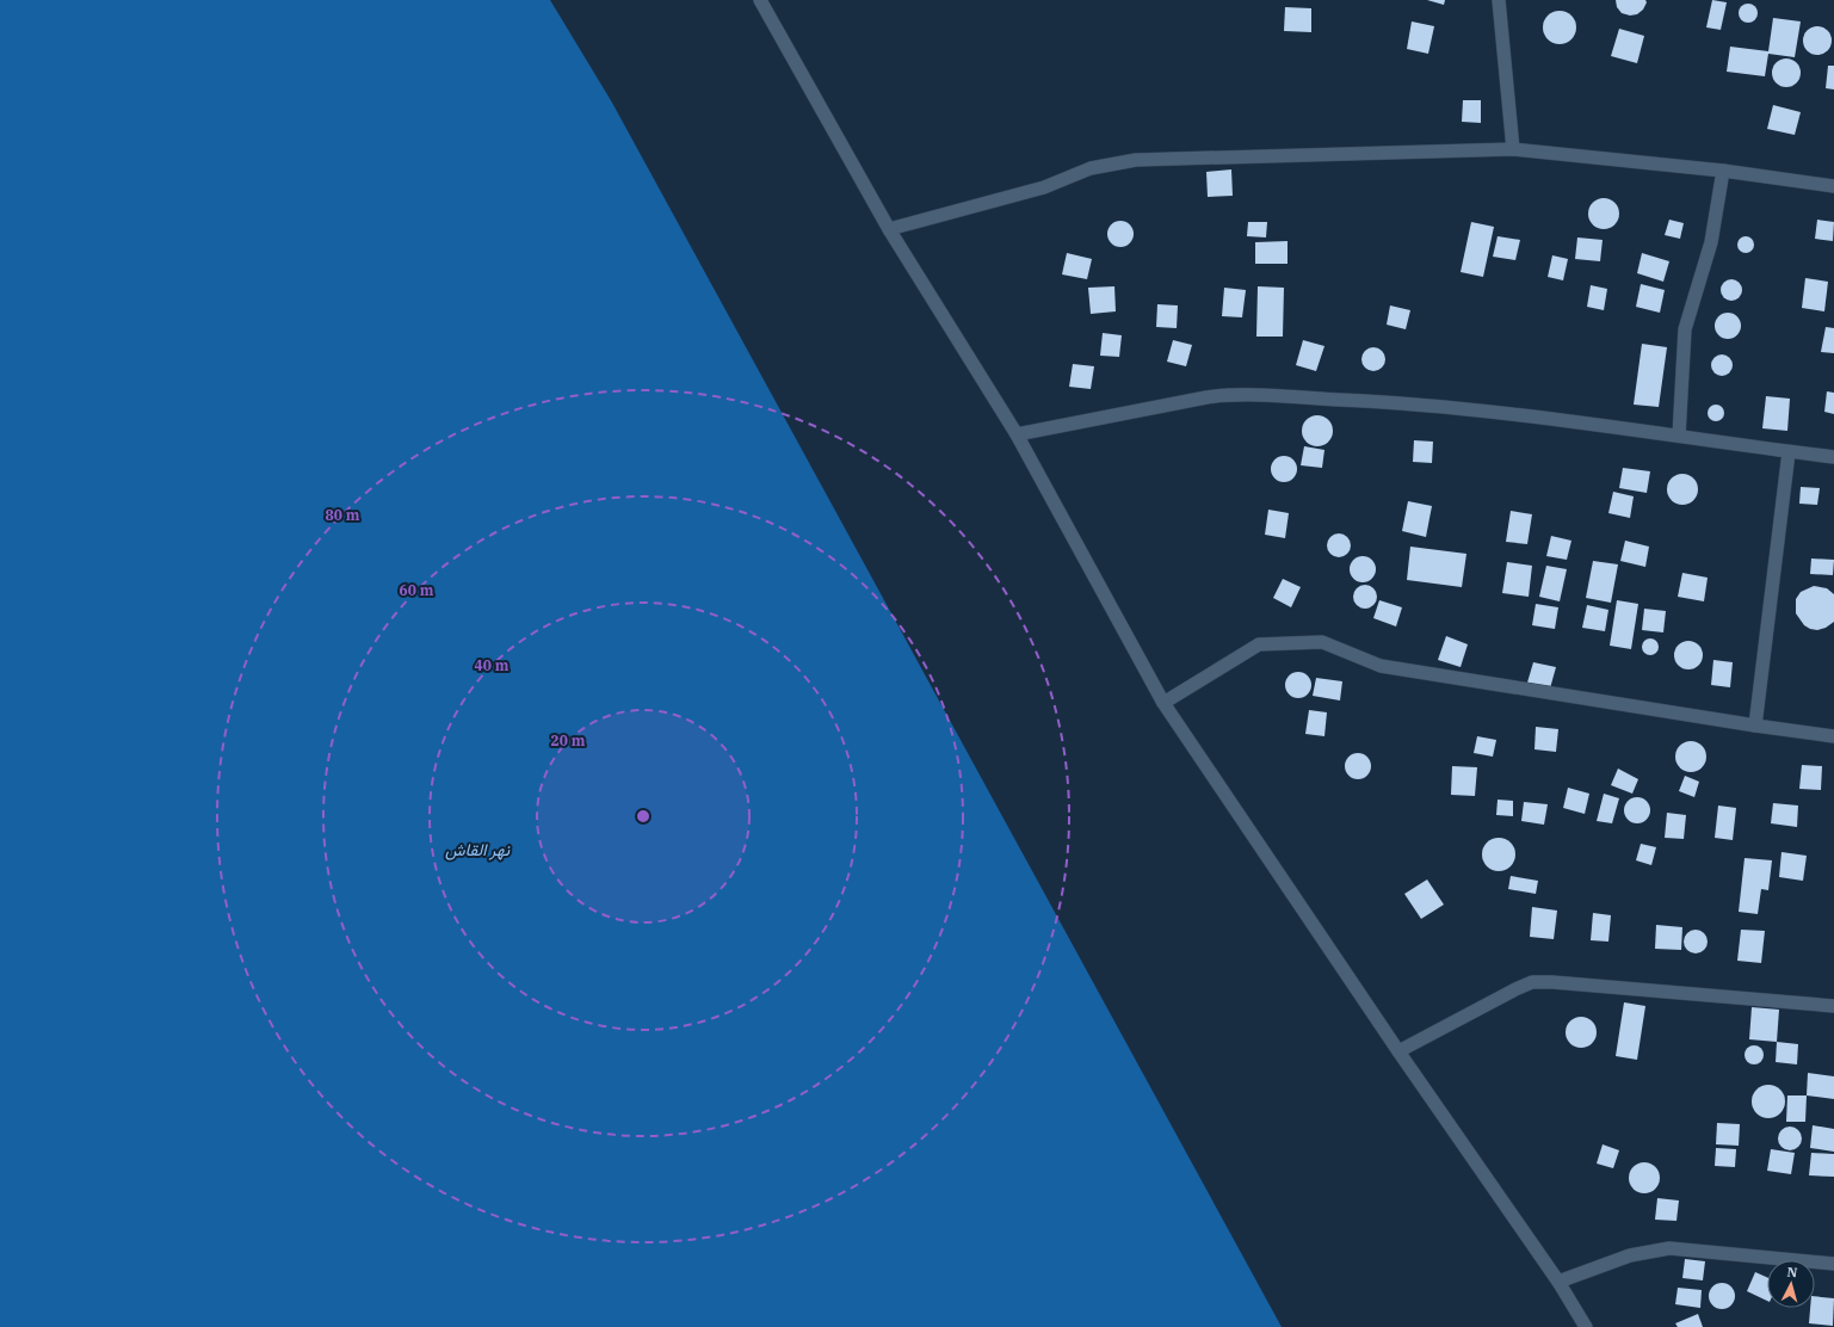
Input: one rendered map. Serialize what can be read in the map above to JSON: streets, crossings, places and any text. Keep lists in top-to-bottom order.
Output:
{
  "water": ["نهر القاش"],
  "north": "top",
  "rings": [
    "80 m",
    "60 m",
    "40 m",
    "20 m"
  ]
}
